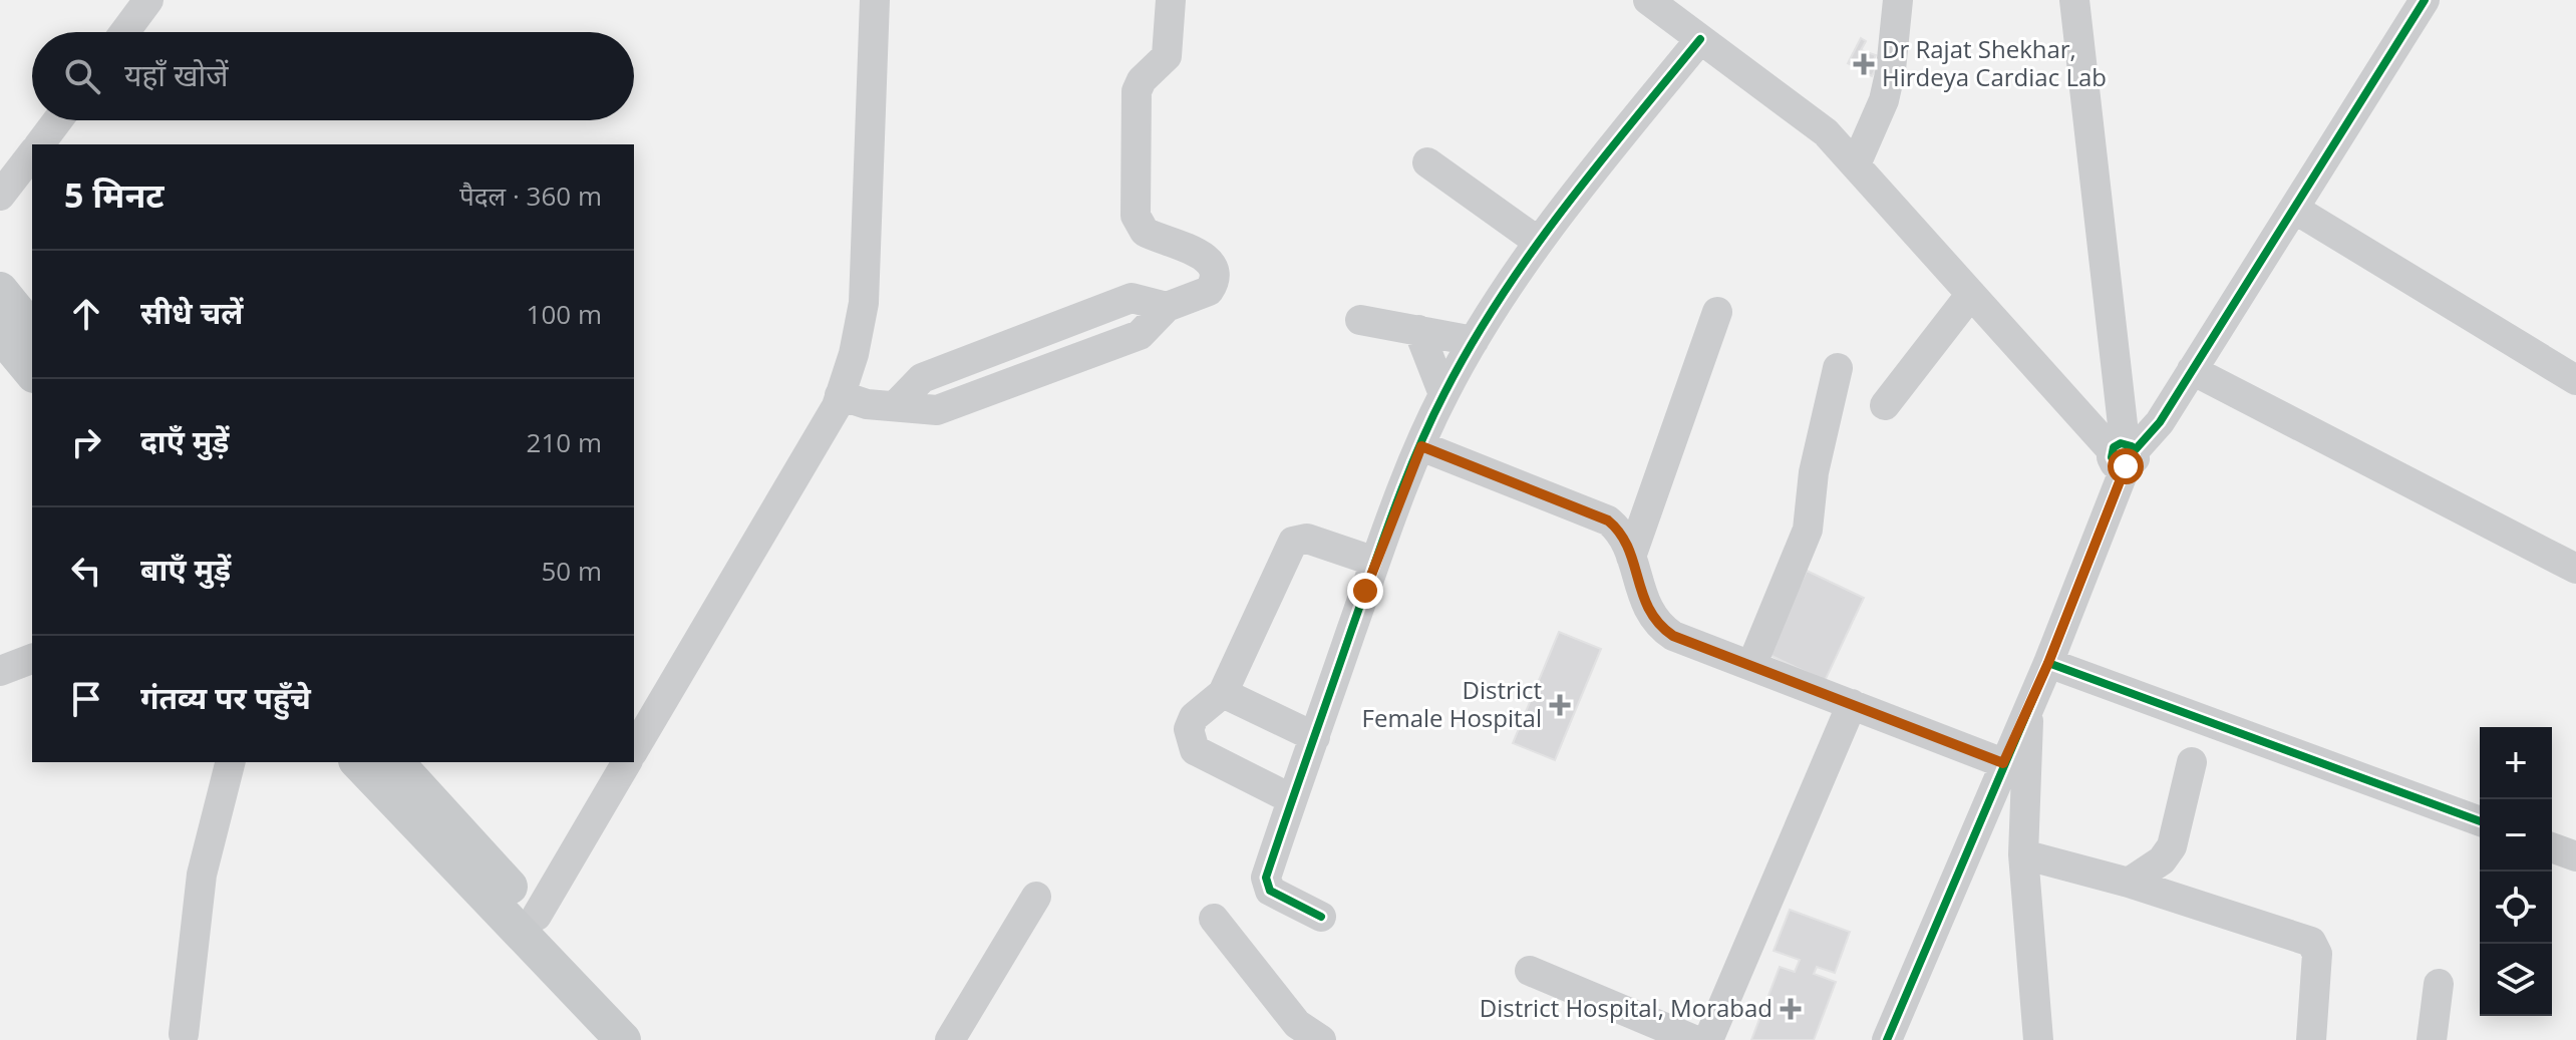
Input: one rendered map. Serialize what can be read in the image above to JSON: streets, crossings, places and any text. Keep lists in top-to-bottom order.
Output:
{
  "places": {
    "health": ["Dr Rajat Shekhar, Hirdeya Cardiac Lab", "District Female Hospital", "District Hospital, Morabad"]
  },
  "page": {
    "search": "यहाँ खोजें",
    "heading": ["5 मिनट", "पैदल · 360 m"],
    "list": [
      ["सीधे चलें", "100 m"],
      ["दाएँ मुड़ें", "210 m"],
      ["बाएँ मुड़ें", "50 m"],
      "गंतव्य पर पहुँचे"
    ],
    "map_buttons": ["+", "−"]
  }
}
